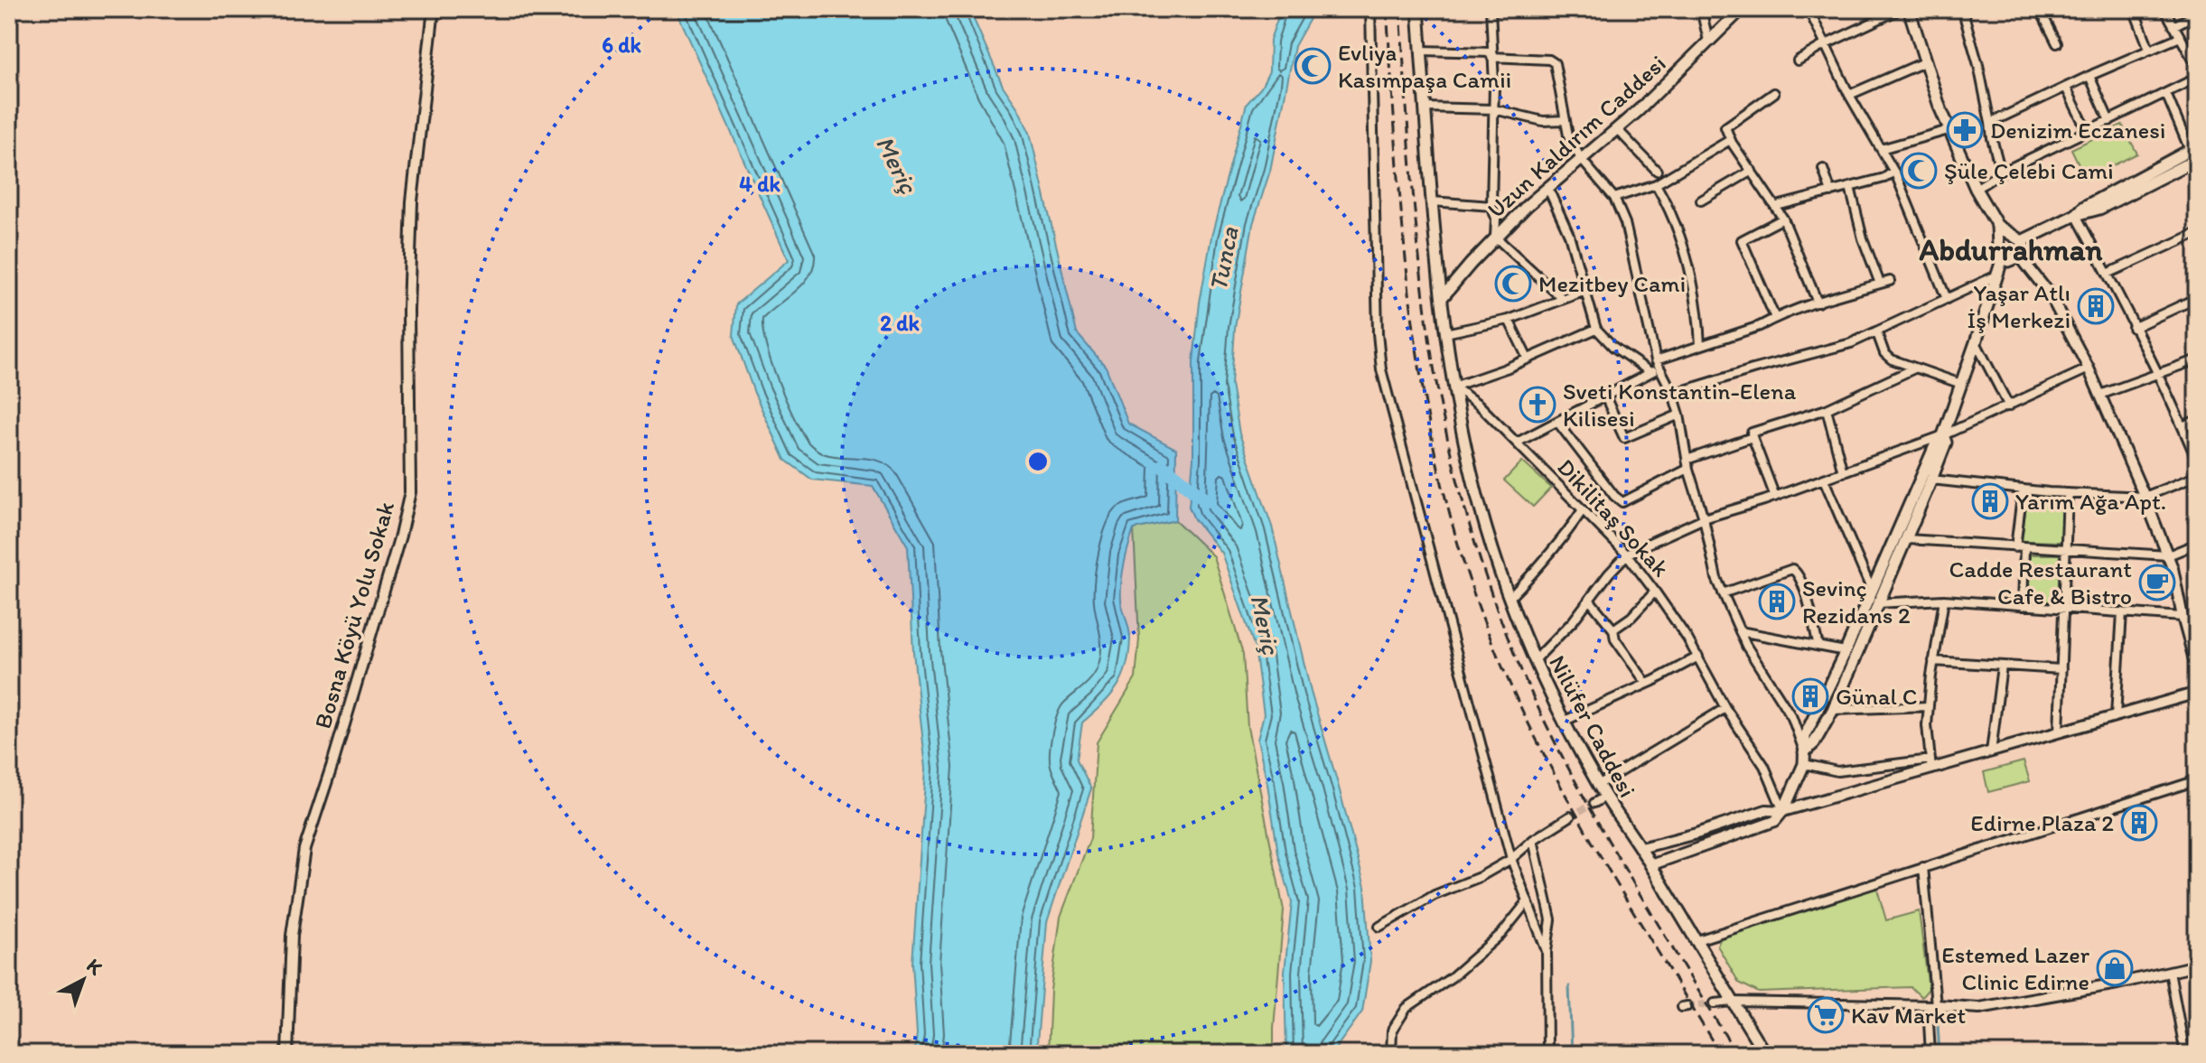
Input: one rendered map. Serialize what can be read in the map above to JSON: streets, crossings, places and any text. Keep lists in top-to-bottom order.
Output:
{
  "streets": {
    "main road": ["Uzun Kaldırım Caddesi", "Nilüfer Caddesi"],
    "street": ["Dikilitaş Sokak", "Bosna Köyü Yolu Sokak"]
  },
  "crossings": [
    ["Dikilitaş Sokak", "Nilüfer Caddesi"]
  ],
  "districts": ["Abdurrahman"],
  "water": ["Meriç", "Tunca"],
  "places": {
    "mosque": ["Evliya Kasımpaşa Camii", "Şüle Çelebi Cami", "Mezitbey Cami"],
    "pharmacy": ["Denizim Eczanesi"],
    "building": [
      "Yaşar Atlı İş Merkezi",
      "Yarım Ağa Apt.",
      "Sevinç Rezidans 2",
      "Günal C",
      "Edirne Plaza 2"
    ],
    "church": ["Sveti Konstantin-Elena Kilisesi"],
    "cafe": ["Cadde Restaurant Cafe & Bistro"],
    "shop": ["Estemed Lazer Clinic Edirne"],
    "supermarket": ["Kav Market"]
  },
  "north": "top right",
  "rings": ["6 dk", "4 dk", "2 dk"]
}
